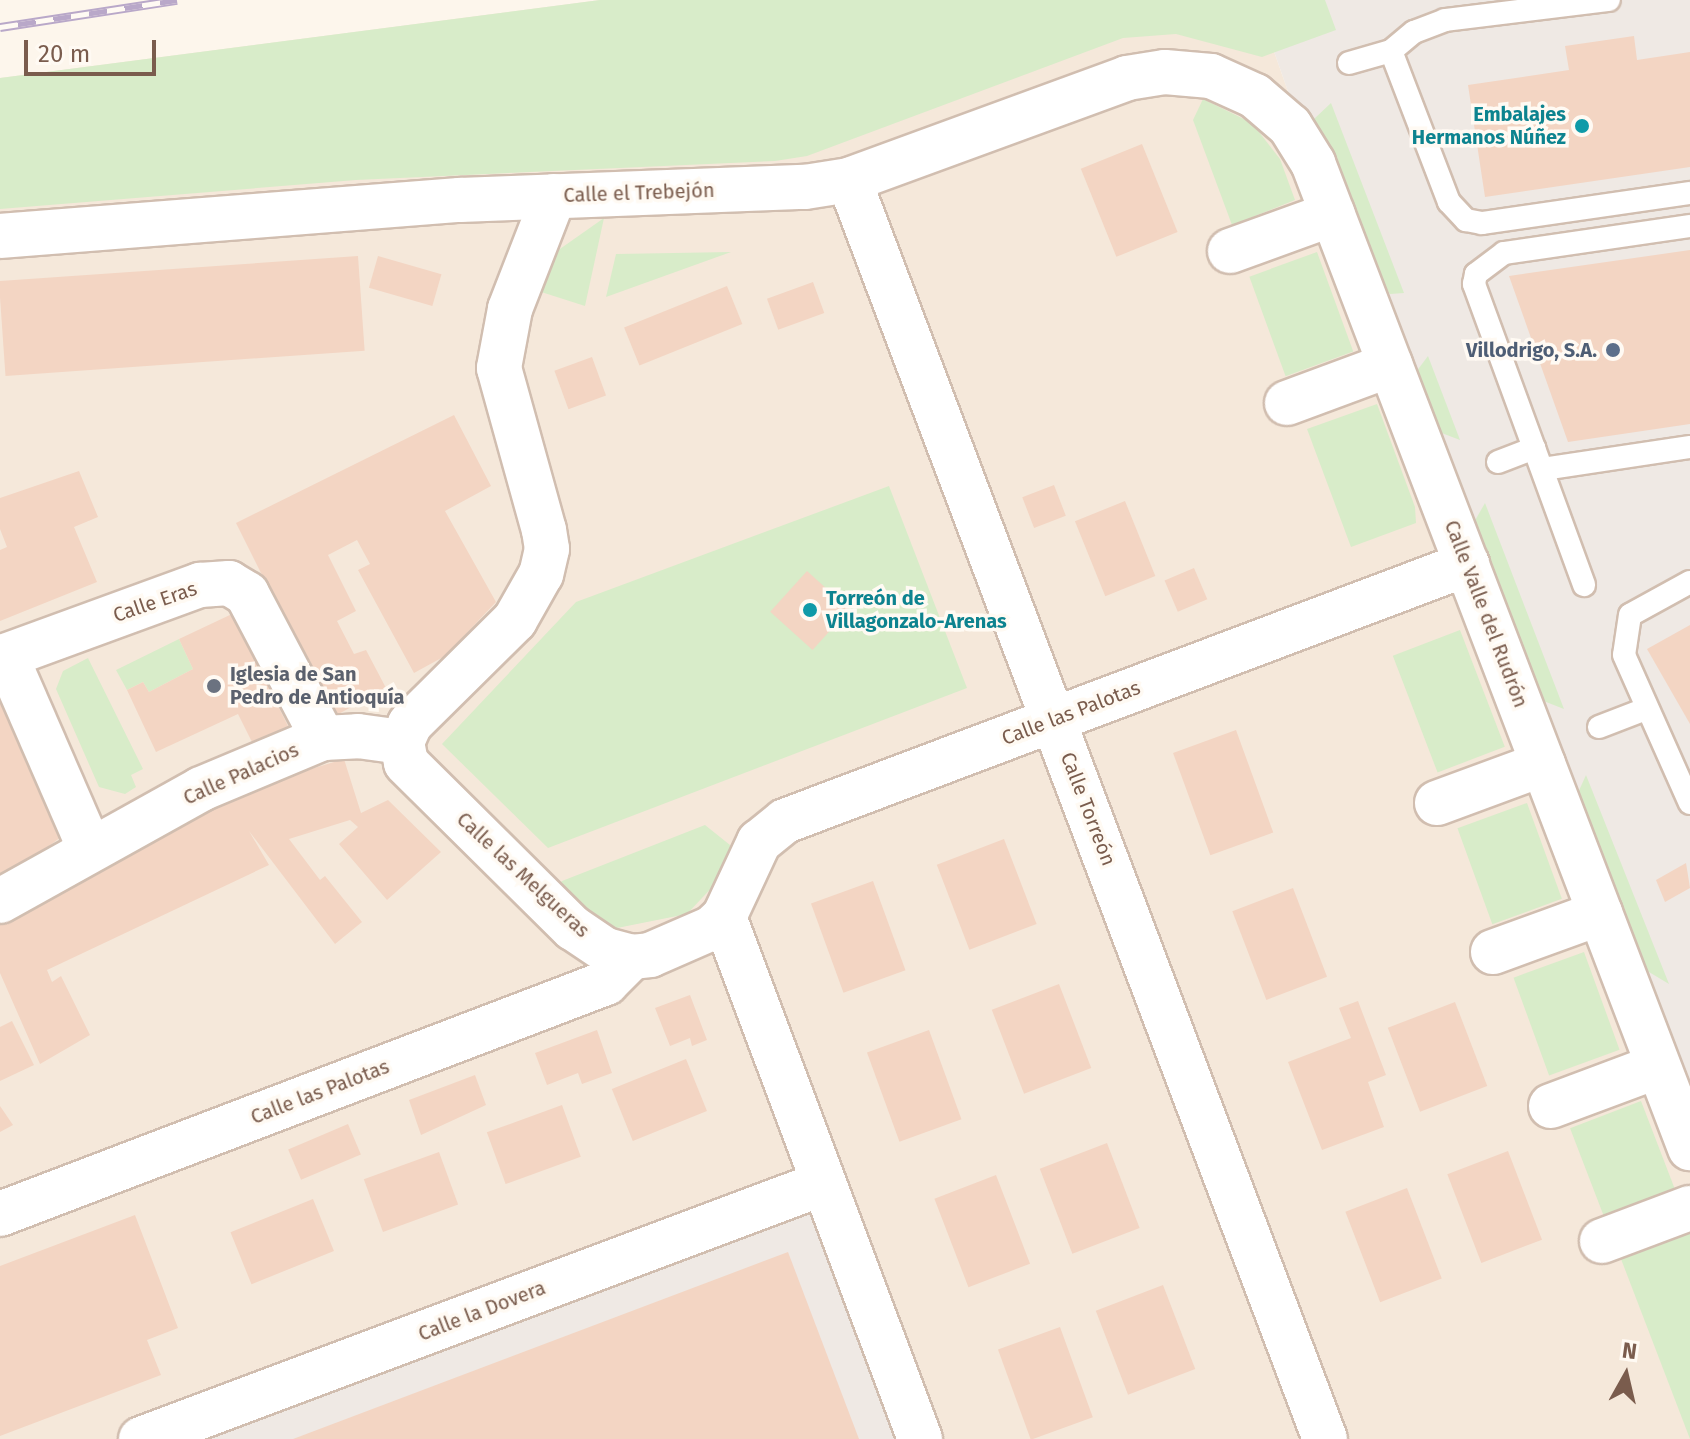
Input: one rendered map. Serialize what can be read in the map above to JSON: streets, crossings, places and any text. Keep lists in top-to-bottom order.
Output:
{
  "streets": {
    "street": [
      "Calle el Trebejón",
      "Calle Eras",
      "Calle Valle del Rudrón",
      "Calle las Palotas",
      "Calle Palacios",
      "Calle Torreón",
      "Calle las Melgueras",
      "Calle la Dovera"
    ]
  },
  "crossings": [
    ["Calle el Trebejón", "Calle Valle del Rudrón"],
    ["Calle el Trebejón", "Calle Torreón"],
    ["Calle Eras", "Calle Palacios"],
    ["Calle Valle del Rudrón", "Calle las Palotas"],
    ["Calle las Palotas", "Calle Torreón"],
    ["Calle las Palotas", "Calle las Melgueras"],
    ["Calle Palacios", "Calle las Melgueras"]
  ],
  "places": [
    "Embalajes Hermanos Núñez",
    "Villodrigo, S.A.",
    "Torreón de Villagonzalo-Arenas",
    "Iglesia de San Pedro de Antioquía"
  ],
  "scale_bar": "20 m",
  "north": "top"
}
